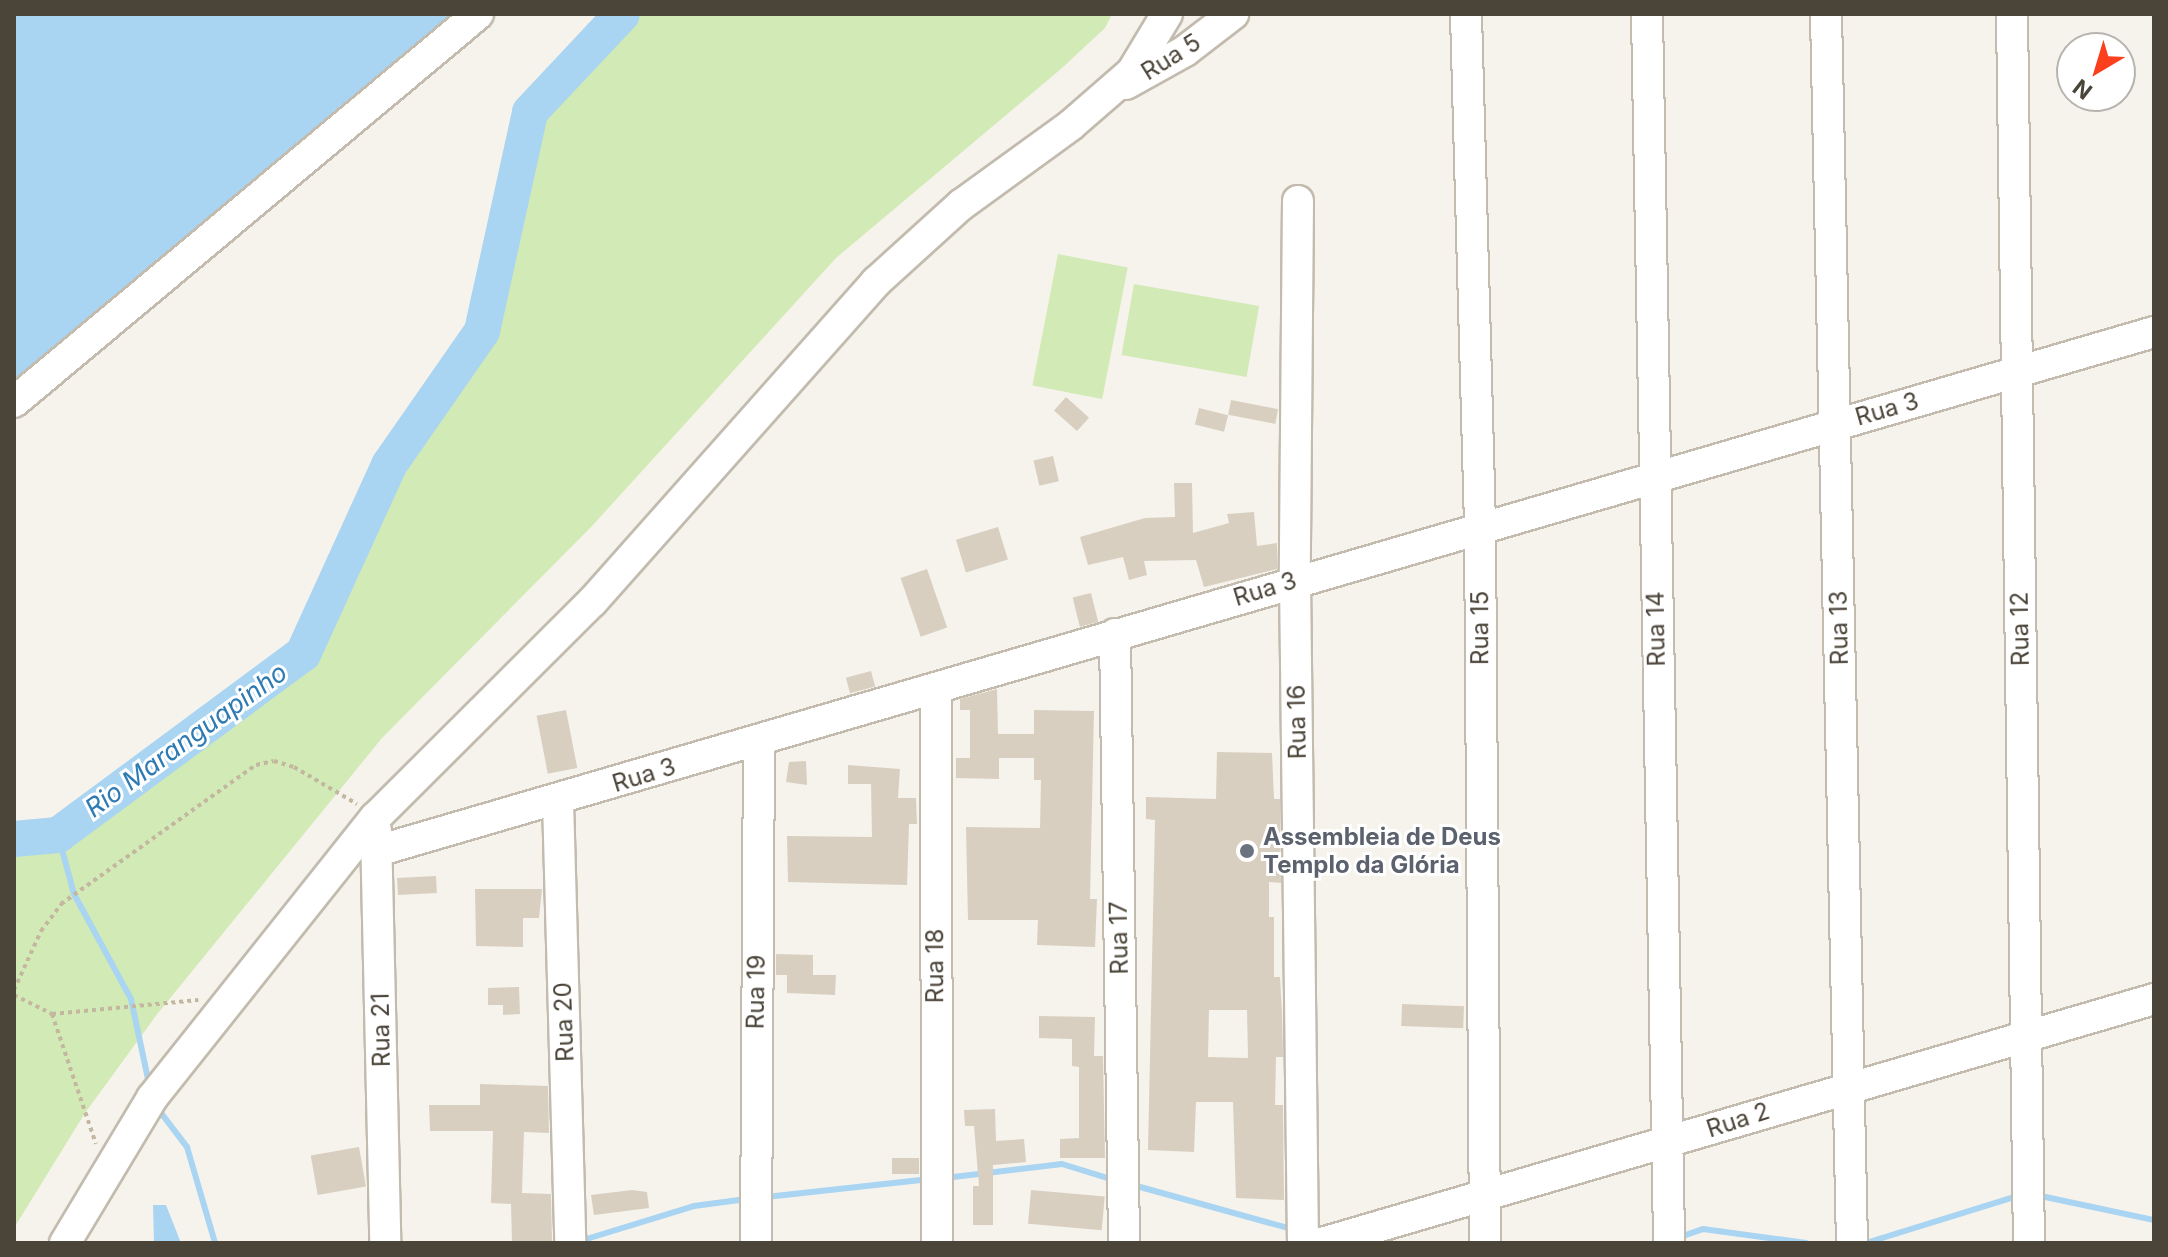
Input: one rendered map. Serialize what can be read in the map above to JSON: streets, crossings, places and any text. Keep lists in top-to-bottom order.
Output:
{
  "streets": {
    "street": [
      "Rua 5",
      "Rua 3",
      "Rua 15",
      "Rua 13",
      "Rua 14",
      "Rua 12",
      "Rua 16",
      "Rua 17",
      "Rua 18",
      "Rua 19",
      "Rua 20",
      "Rua 21",
      "Rua 2"
    ]
  },
  "crossings": [
    ["Rua 3", "Rua 15"],
    ["Rua 3", "Rua 13"],
    ["Rua 3", "Rua 14"],
    ["Rua 3", "Rua 12"],
    ["Rua 3", "Rua 16"],
    ["Rua 3", "Rua 17"],
    ["Rua 3", "Rua 18"],
    ["Rua 3", "Rua 19"],
    ["Rua 3", "Rua 20"],
    ["Rua 3", "Rua 21"],
    ["Rua 15", "Rua 2"],
    ["Rua 13", "Rua 2"],
    ["Rua 14", "Rua 2"],
    ["Rua 12", "Rua 2"]
  ],
  "water": ["Rio Maranguapinho"],
  "places": ["Assembleia de Deus Templo da Glória"],
  "north": "bottom left"
}
